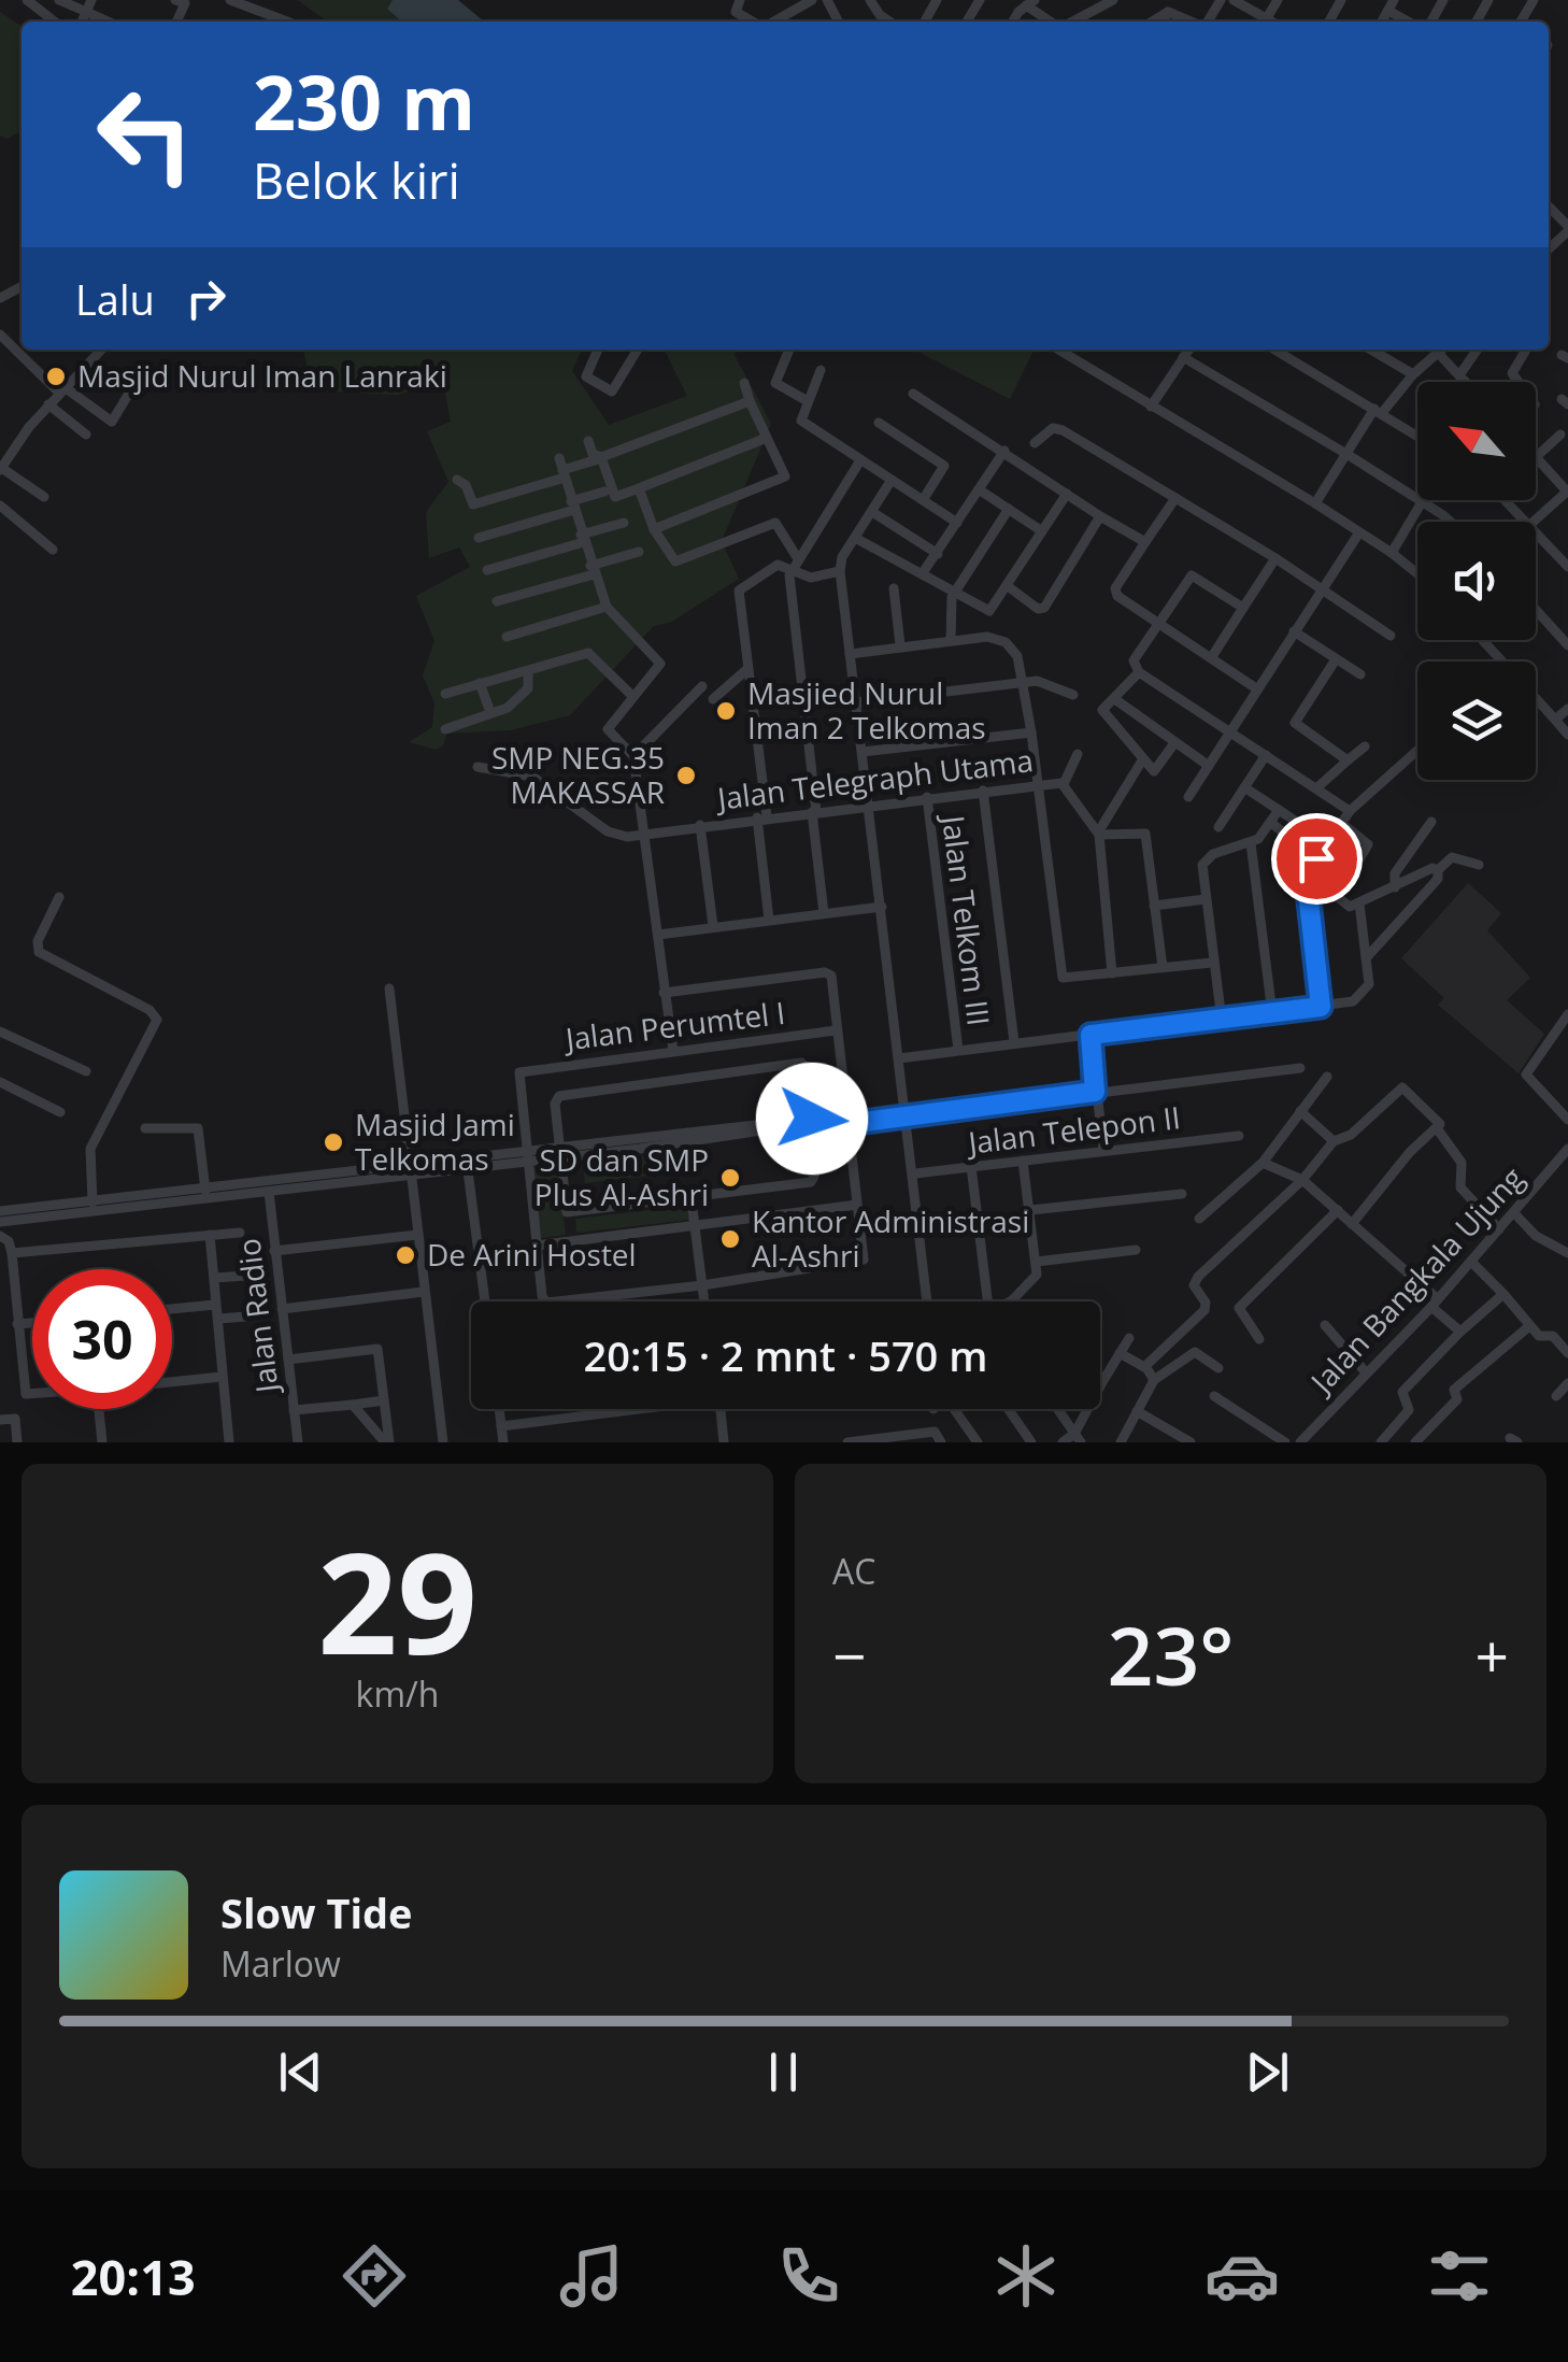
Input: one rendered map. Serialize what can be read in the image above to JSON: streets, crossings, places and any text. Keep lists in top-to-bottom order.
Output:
{
  "streets": {
    "street": [
      "Jalan Telegraph Utama",
      "Jalan Telkom III",
      "Jalan Perumtel I",
      "Jalan Telepon II",
      "Jalan Bangkala Ujung",
      "Jalan Radio"
    ]
  },
  "crossings": [
    ["Jalan Telegraph Utama", "Jalan Telkom III"]
  ],
  "places": [
    "Masjid Nurul Iman Lanraki",
    "Masjied Nurul Iman 2 Telkomas",
    "SMP NEG.35 MAKASSAR",
    "Masjid Jami Telkomas",
    "SD dan SMP Plus Al-Ashri",
    "Kantor Administrasi Al-Ashri",
    "De Arini Hostel"
  ],
  "north": "top left",
  "page": {
    "turn": ["230 m", "Belok kiri"],
    "then": "Lalu",
    "limit": "30",
    "trip": "20:15 · 2 mnt · 570 m",
    "tile": [
      ["29", "km/h"],
      "AC"
    ],
    "heat": ["−", "23°", "+"],
    "song": ["Slow Tide", "Marlow"],
    "tabs": "20:13"
  }
}
